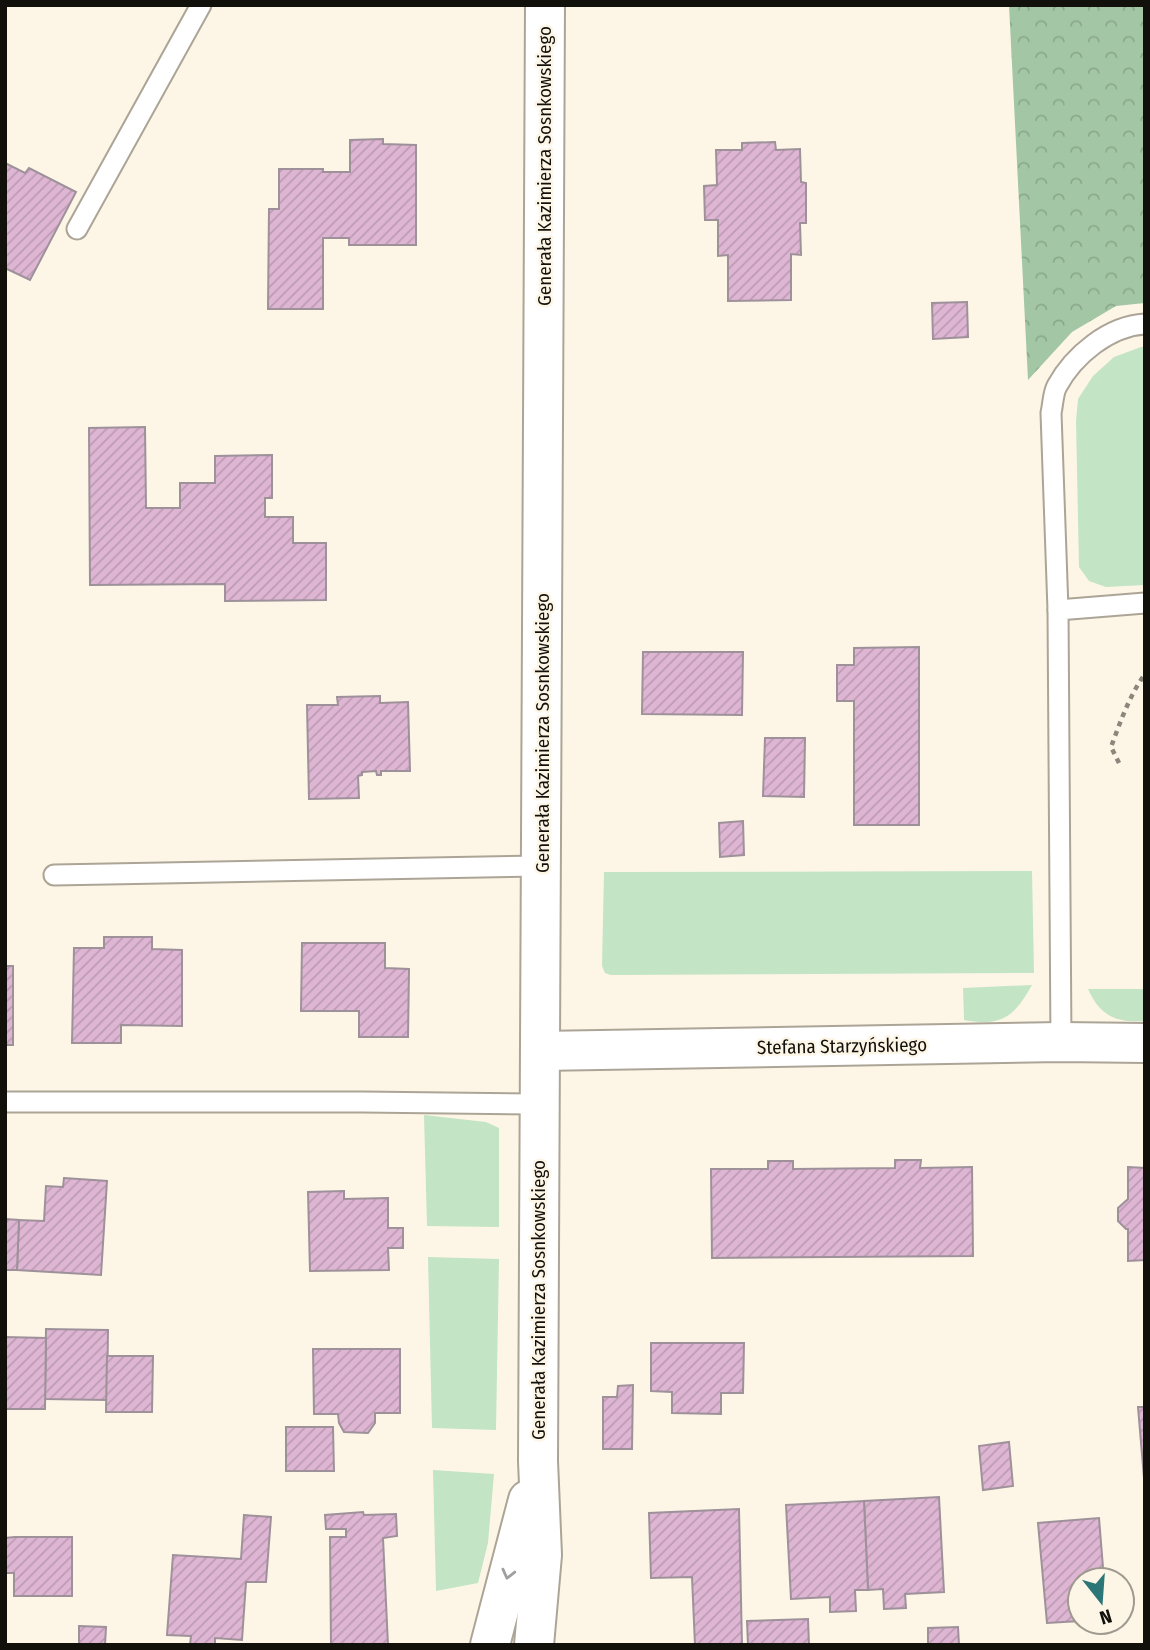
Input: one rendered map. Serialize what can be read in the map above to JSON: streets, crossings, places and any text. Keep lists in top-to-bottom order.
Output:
{
  "streets": {
    "street": ["Generała Kazimierza Sosnkowskiego", "Stefana Starzyńskiego"]
  },
  "crossings": [
    ["Generała Kazimierza Sosnkowskiego", "Stefana Starzyńskiego"]
  ],
  "north": "bottom"
}
